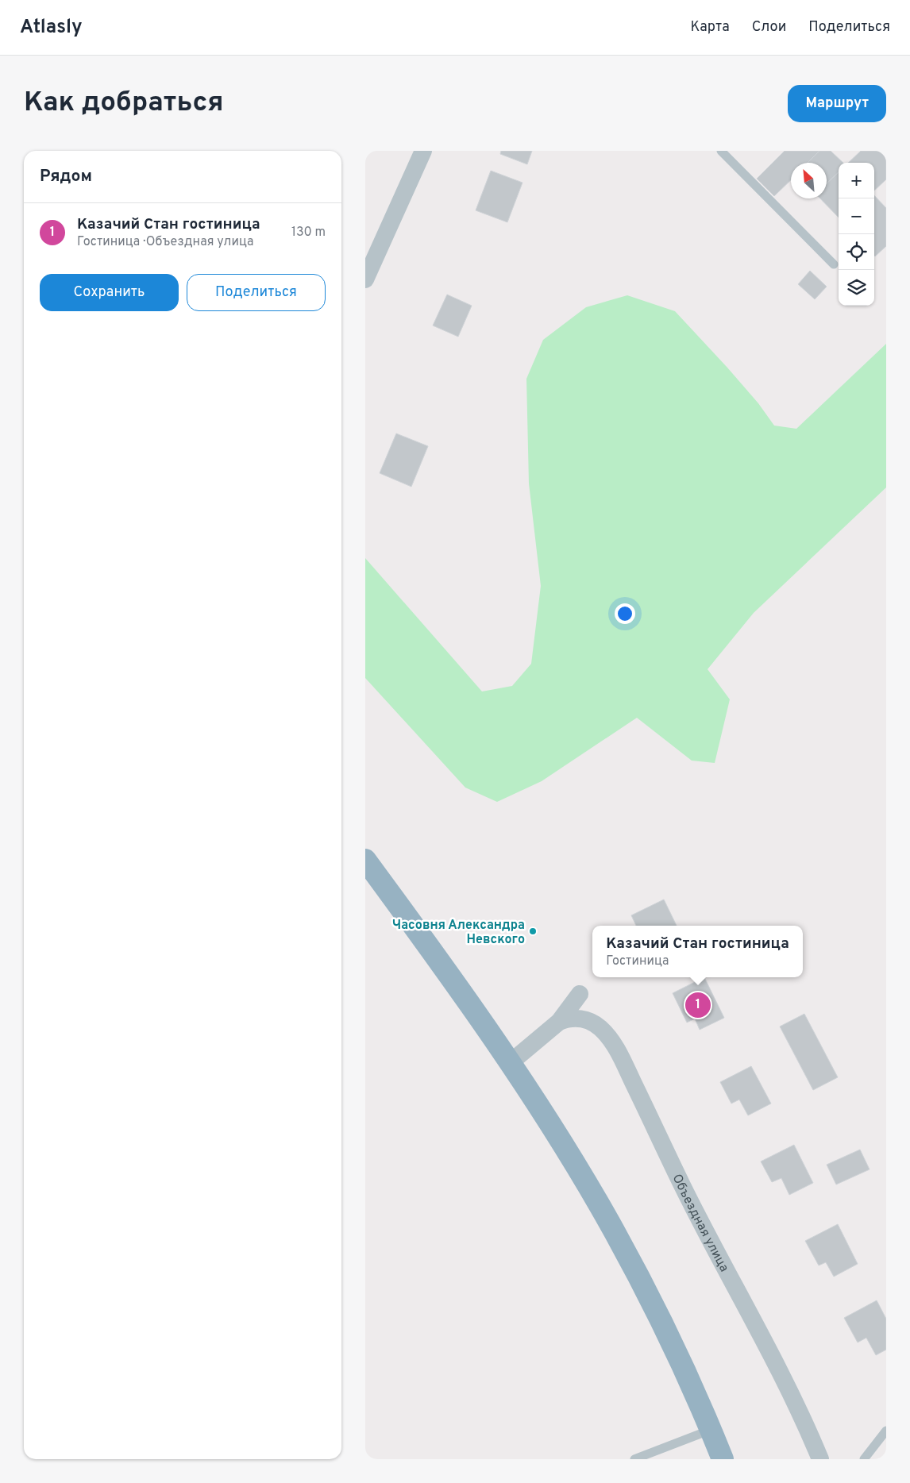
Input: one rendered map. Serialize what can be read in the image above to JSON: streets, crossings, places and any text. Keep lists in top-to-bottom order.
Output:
{
  "streets": {
    "street": ["Объездная улица"]
  },
  "places": ["Часовня Александра Невского"],
  "north": "top left",
  "page": {
    "header": "Atlasly",
    "nav": ["Карта", "Слои", "Поделиться"],
    "buttons": [
      "Маршрут",
      ["Сохранить", "Поделиться"]
    ],
    "title": "Как добраться",
    "heading": "Рядом",
    "map_buttons": ["+", "−"],
    "list": [
      {
        "mark": "1",
        "name": "Казачий Стан гостиница",
        "note": "Гостиница · Объездная улица",
        "value": "130 m"
      }
    ],
    "popup": ["Казачий Стан гостиница", "Гостиница"],
    "pins": "1"
  }
}
